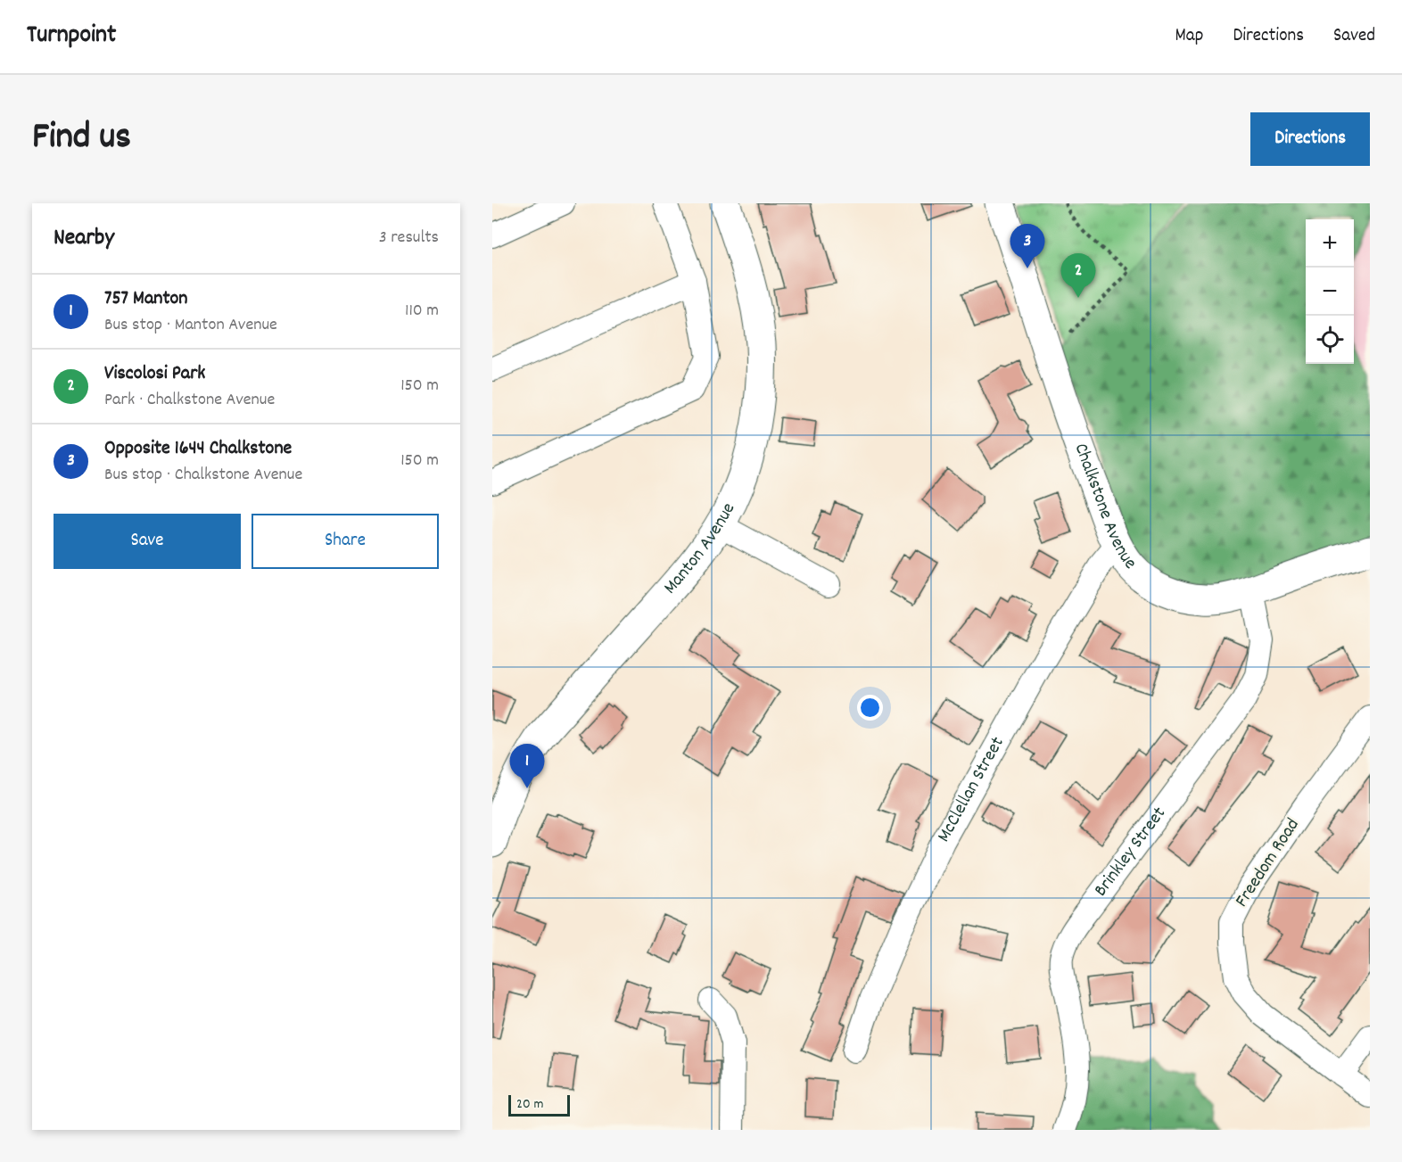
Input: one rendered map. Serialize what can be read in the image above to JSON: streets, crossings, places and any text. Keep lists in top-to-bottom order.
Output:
{
  "streets": {
    "main road": ["Chalkstone Avenue", "Manton Avenue"],
    "street": ["McClellan Street", "Brinkley Street", "Freedom Road"]
  },
  "crossings": [
    ["Chalkstone Avenue", "McClellan Street"],
    ["Chalkstone Avenue", "Brinkley Street"]
  ],
  "scale_bar": "20 m",
  "page": {
    "header": "Turnpoint",
    "nav": ["Map", "Directions", "Saved"],
    "title": "Find us",
    "buttons": [
      "Directions",
      ["Save", "Share"]
    ],
    "heading": ["Nearby", "3 results"],
    "map_buttons": ["+", "−"],
    "pins": ["3", "2", "1"],
    "list": [
      {
        "mark": "1",
        "name": "757 Manton",
        "note": "Bus stop · Manton Avenue",
        "value": "110 m"
      },
      {
        "mark": "2",
        "name": "Viscolosi Park",
        "note": "Park · Chalkstone Avenue",
        "value": "150 m"
      },
      {
        "mark": "3",
        "name": "Opposite 1644 Chalkstone",
        "note": "Bus stop · Chalkstone Avenue",
        "value": "150 m"
      }
    ],
    "scale": "20 m"
  }
}
